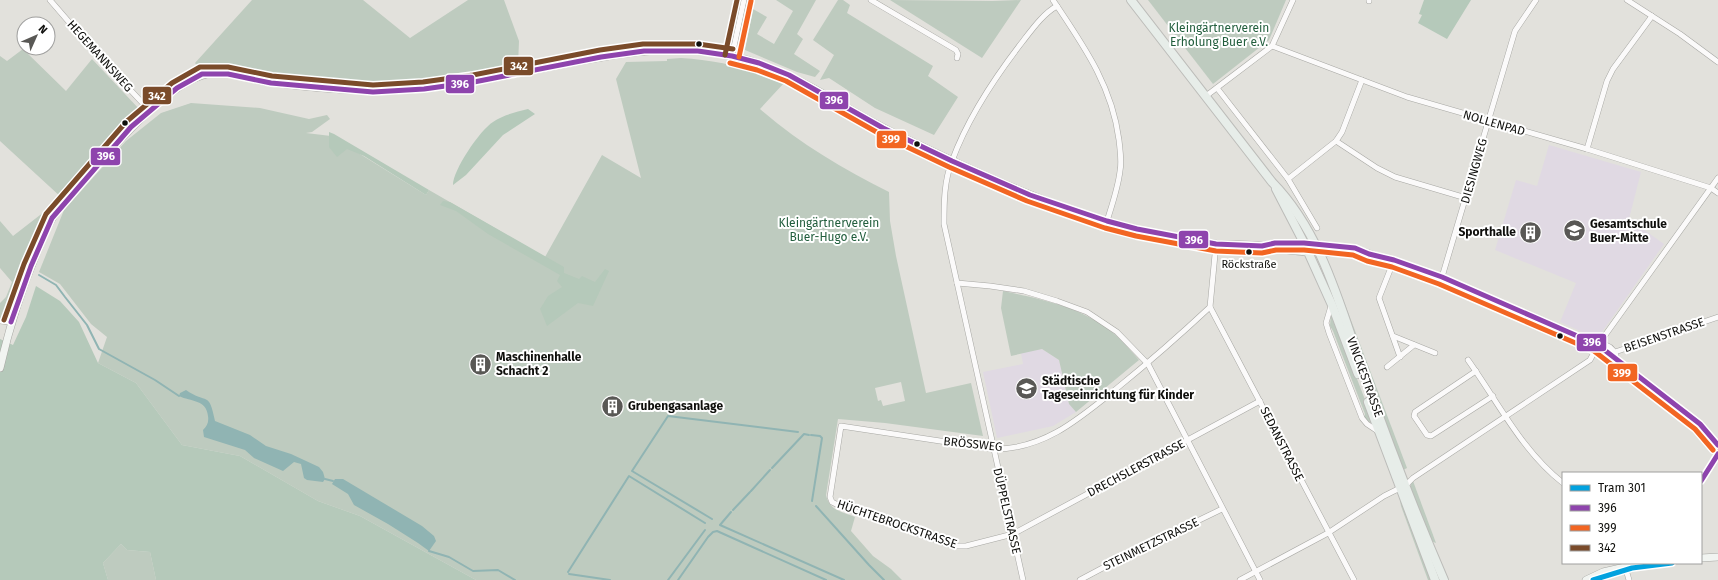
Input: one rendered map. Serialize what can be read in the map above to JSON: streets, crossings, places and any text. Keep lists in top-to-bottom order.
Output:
{
  "streets": {
    "main road": ["VINCKESTRASSE"],
    "street": [
      "HEGEMANNSWEG",
      "NOLLENPAD",
      "DIESINGWEG",
      "BEISENSTRASSE",
      "BRÖSSWEG",
      "SEDANSTRASSE",
      "DRECHSLERSTRASSE",
      "DÜPPELSTRASSE",
      "HÜCHTEBROCKSTRASSE",
      "STEINMETZSTRASSE"
    ]
  },
  "crossings": [
    ["NOLLENPAD", "DIESINGWEG"],
    ["BRÖSSWEG", "SEDANSTRASSE"],
    ["BRÖSSWEG", "DÜPPELSTRASSE"],
    ["BRÖSSWEG", "HÜCHTEBROCKSTRASSE"],
    ["SEDANSTRASSE", "DRECHSLERSTRASSE"],
    ["DRECHSLERSTRASSE", "DÜPPELSTRASSE"],
    ["DRECHSLERSTRASSE", "HÜCHTEBROCKSTRASSE"],
    ["DÜPPELSTRASSE", "HÜCHTEBROCKSTRASSE"]
  ],
  "parks": ["Kleingärtnerverein Erholung Buer e.V.", "Kleingärtnerverein Buer-Hugo e.V."],
  "places": {
    "school or university": ["Gesamtschule Buer-Mitte", "Städtische Tageseinrichtung für Kinder"],
    "building": ["Sporthalle", "Maschinenhalle Schacht 2", "Grubengasanlage"],
    "other": ["Röckstraße"]
  },
  "lines": [
    "transit line 342",
    "transit line 399",
    "transit line 396",
    "tram line 301"
  ],
  "legend": [
    "Tram 301",
    "396",
    "399",
    "342"
  ],
  "north": "top right"
}
